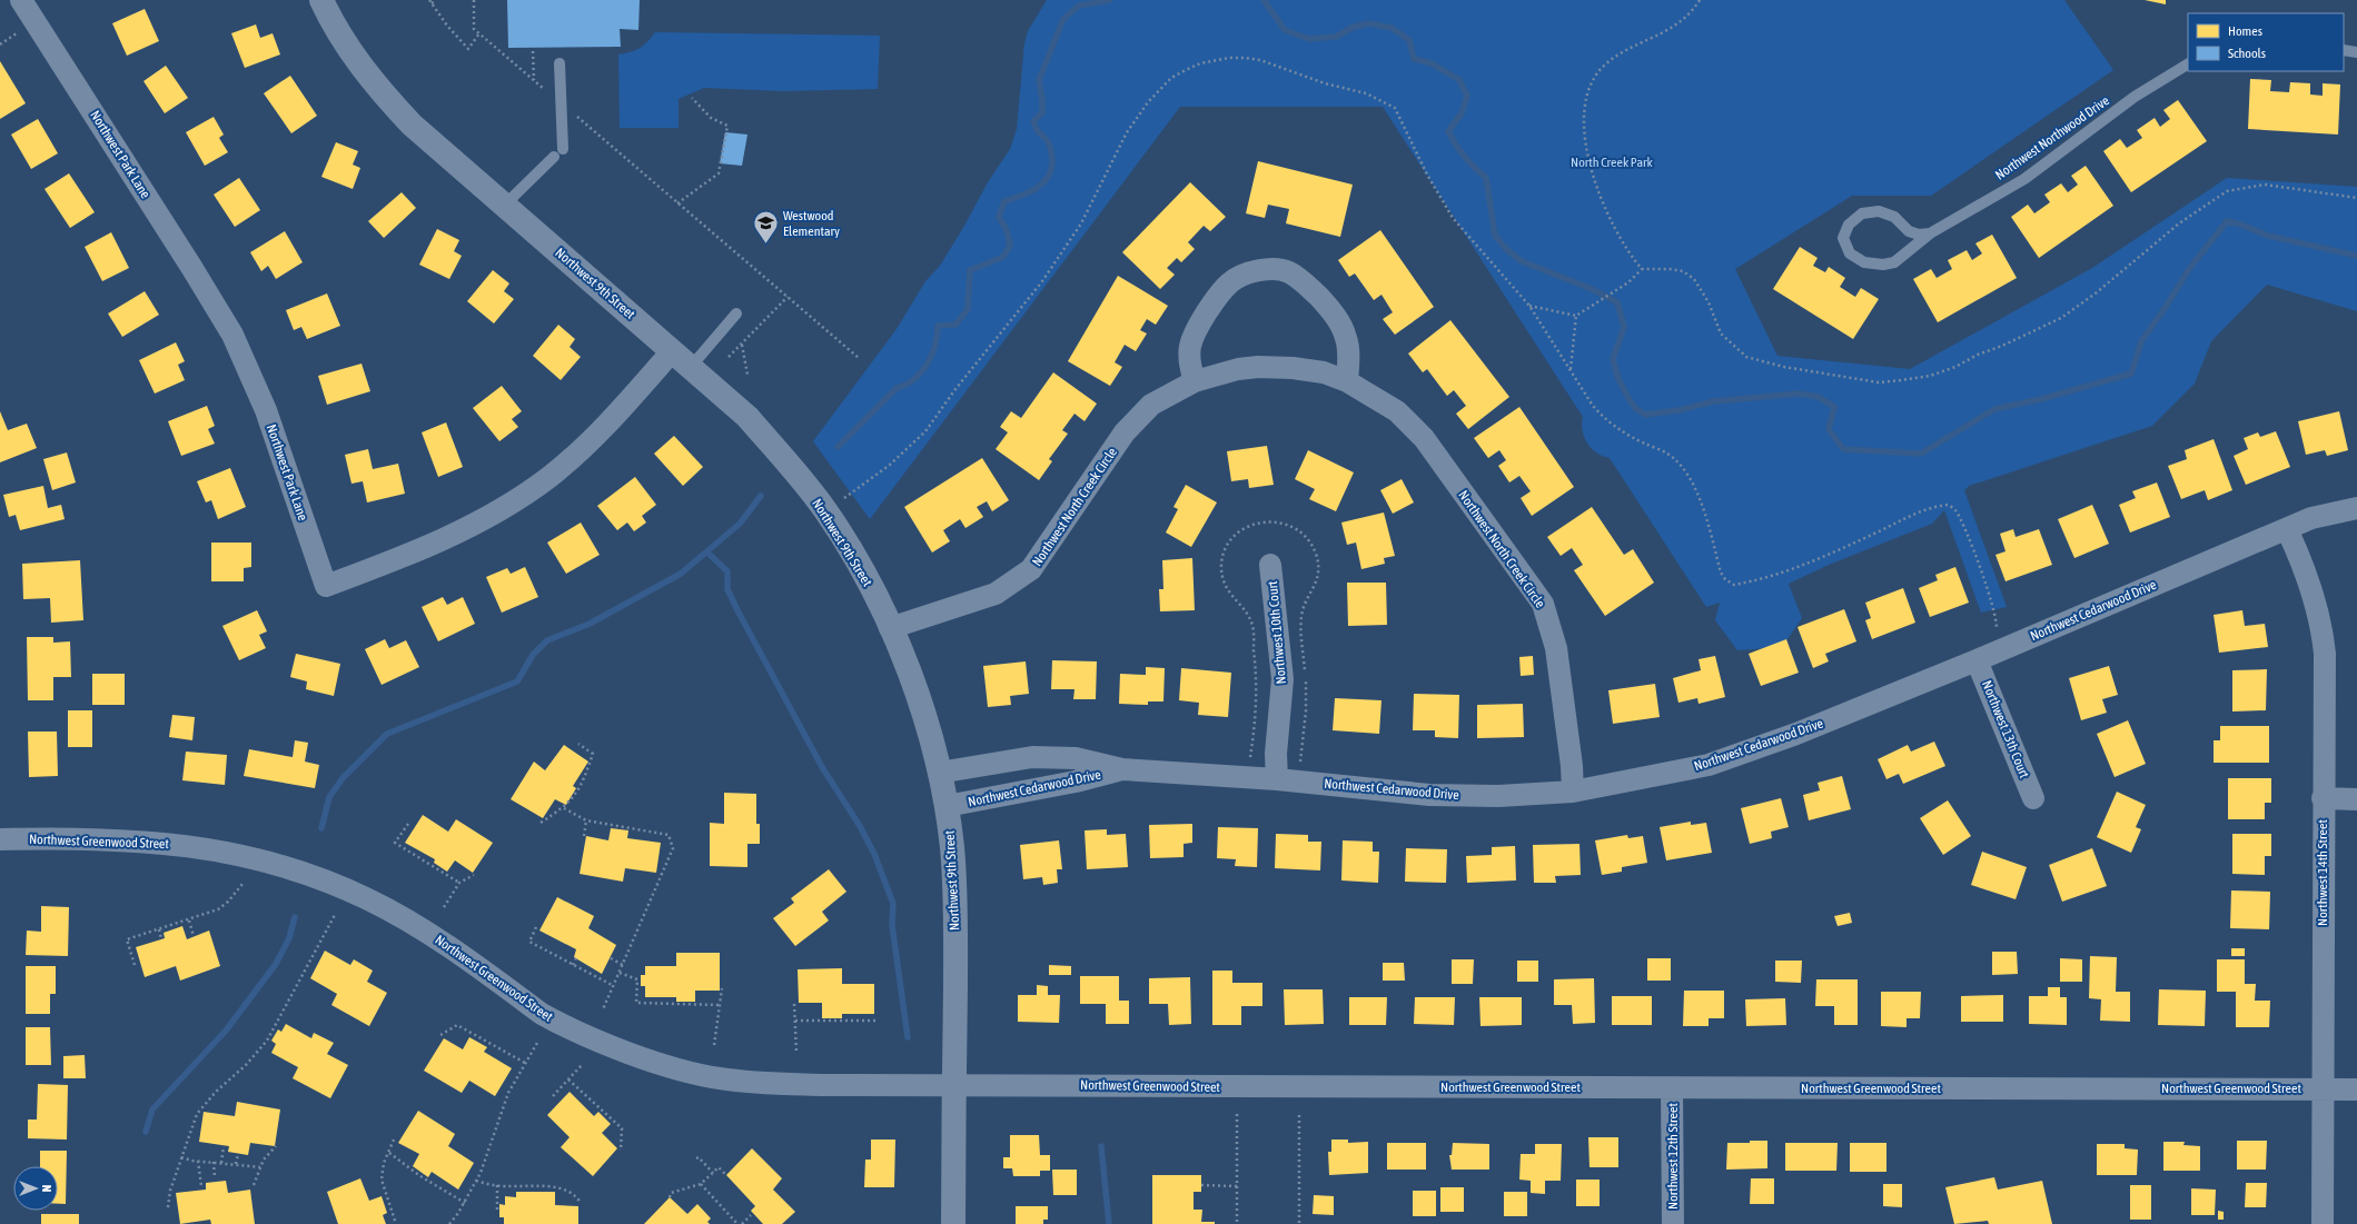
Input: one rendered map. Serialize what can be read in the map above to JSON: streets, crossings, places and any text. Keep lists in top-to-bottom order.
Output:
{
  "streets": {
    "street": [
      "Northwest Park Lane",
      "Northwest 9th Street",
      "Northwest North Creek Circle",
      "Northwest Cedarwood Drive",
      "Northwest 10th Court",
      "Northwest 13th Court",
      "Northwest Greenwood Street",
      "Northwest 14th Street",
      "Northwest 12th Street"
    ],
    "lane": ["Northwest Northwood Drive"]
  },
  "crossings": [
    ["Northwest Park Lane", "Northwest 9th Street"],
    ["Northwest 9th Street", "Northwest North Creek Circle"],
    ["Northwest 9th Street", "Northwest Cedarwood Drive"],
    ["Northwest 9th Street", "Northwest Greenwood Street"],
    ["Northwest North Creek Circle", "Northwest Cedarwood Drive"],
    ["Northwest Cedarwood Drive", "Northwest 10th Court"],
    ["Northwest Cedarwood Drive", "Northwest 13th Court"],
    ["Northwest Cedarwood Drive", "Northwest 14th Street"],
    ["Northwest Greenwood Street", "Northwest 14th Street"],
    ["Northwest Greenwood Street", "Northwest 12th Street"]
  ],
  "parks": ["North Creek Park"],
  "places": {
    "school or university": ["Westwood Elementary"]
  },
  "legend": ["Homes", "Schools"],
  "north": "right"
}
